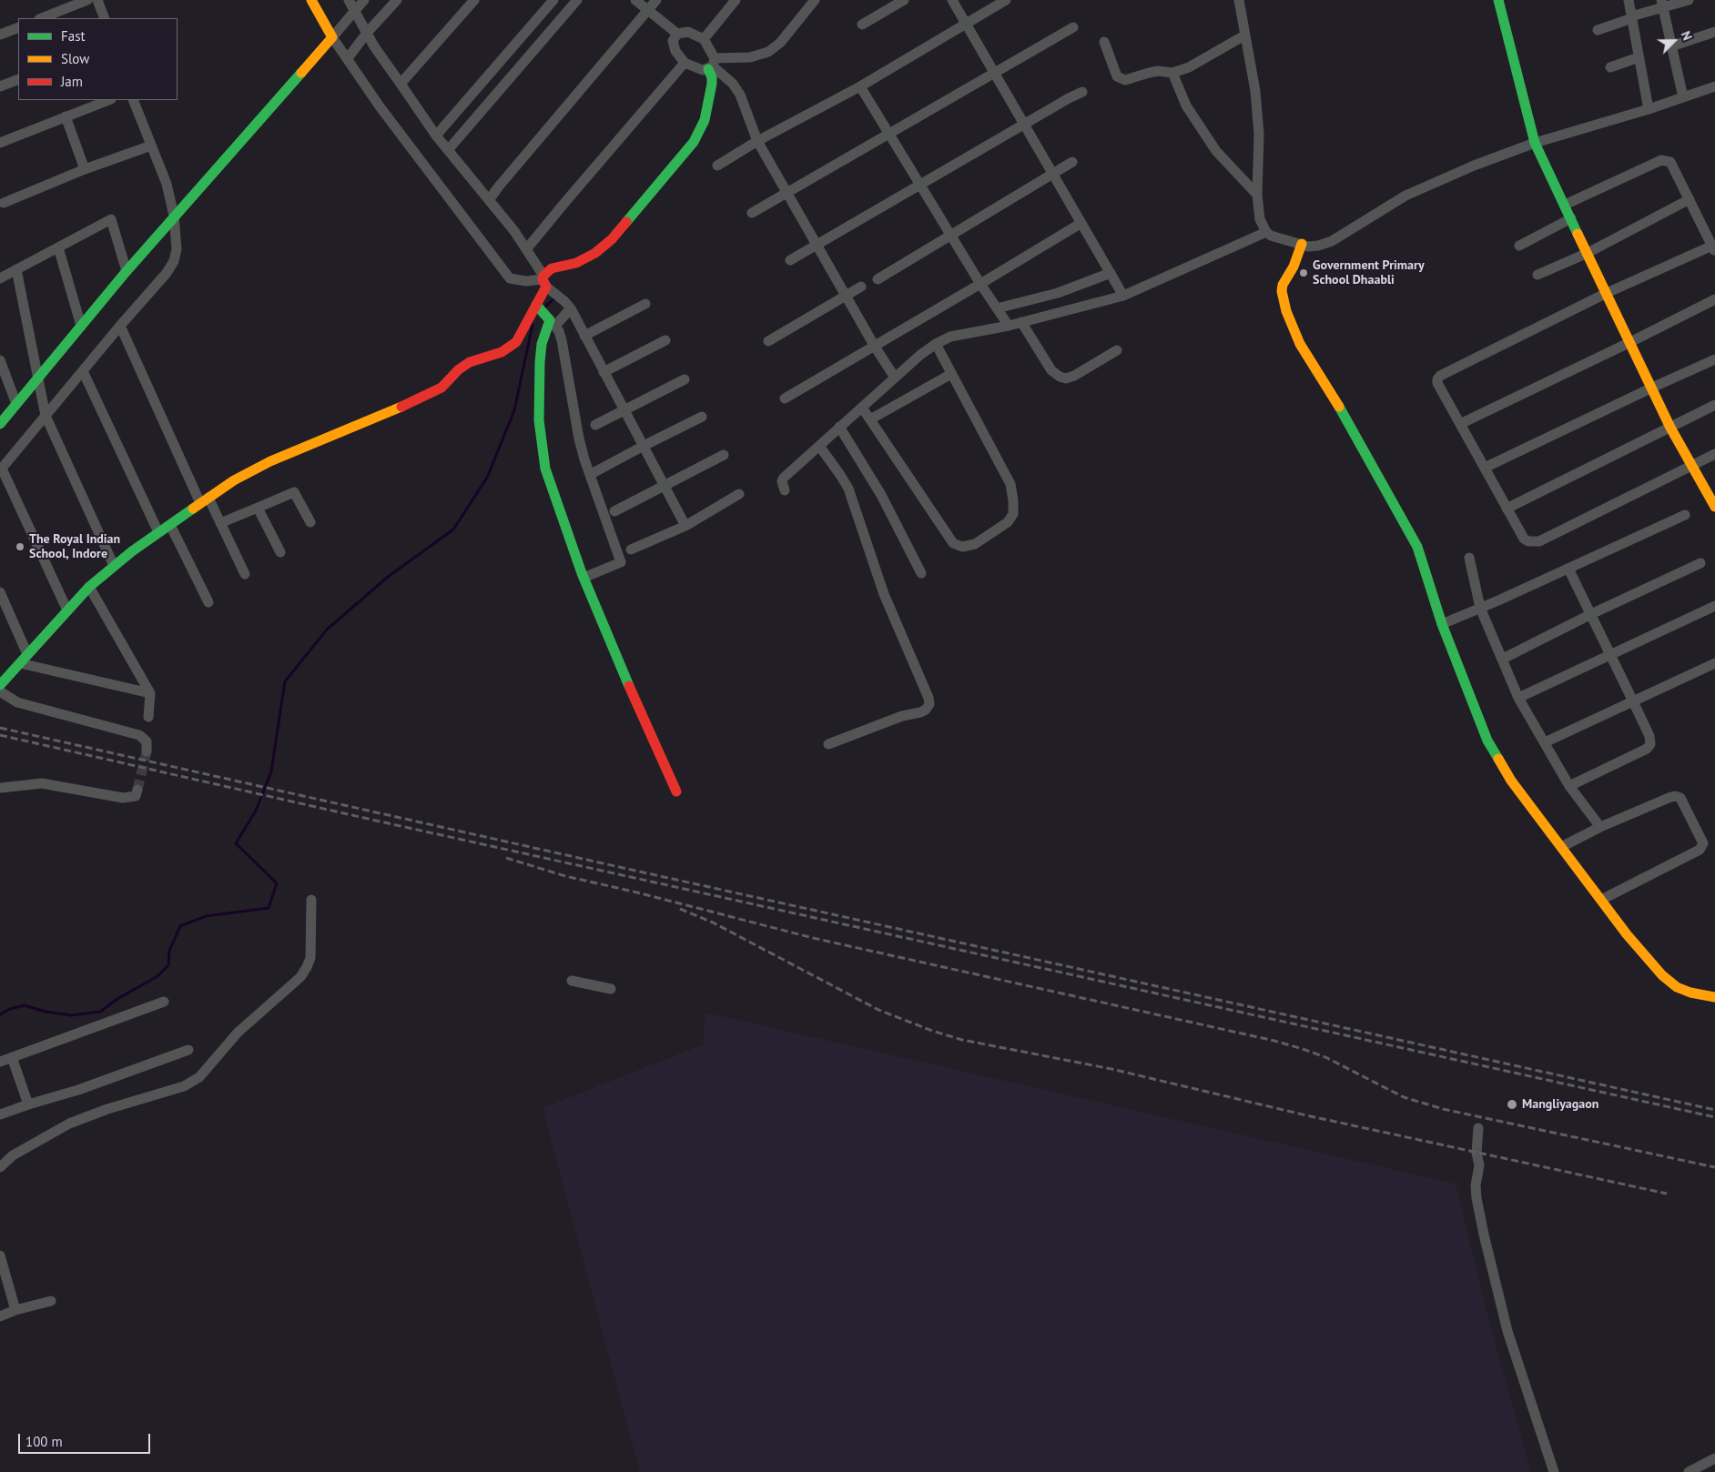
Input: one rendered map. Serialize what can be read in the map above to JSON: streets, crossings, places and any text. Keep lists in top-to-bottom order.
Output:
{
  "places": ["Government Primary School Dhaabli", "The Royal Indian School, Indore", "Mangliyagaon"],
  "legend": ["Fast", "Slow", "Jam"],
  "scale_bar": "100 m",
  "north": "top right"
}
